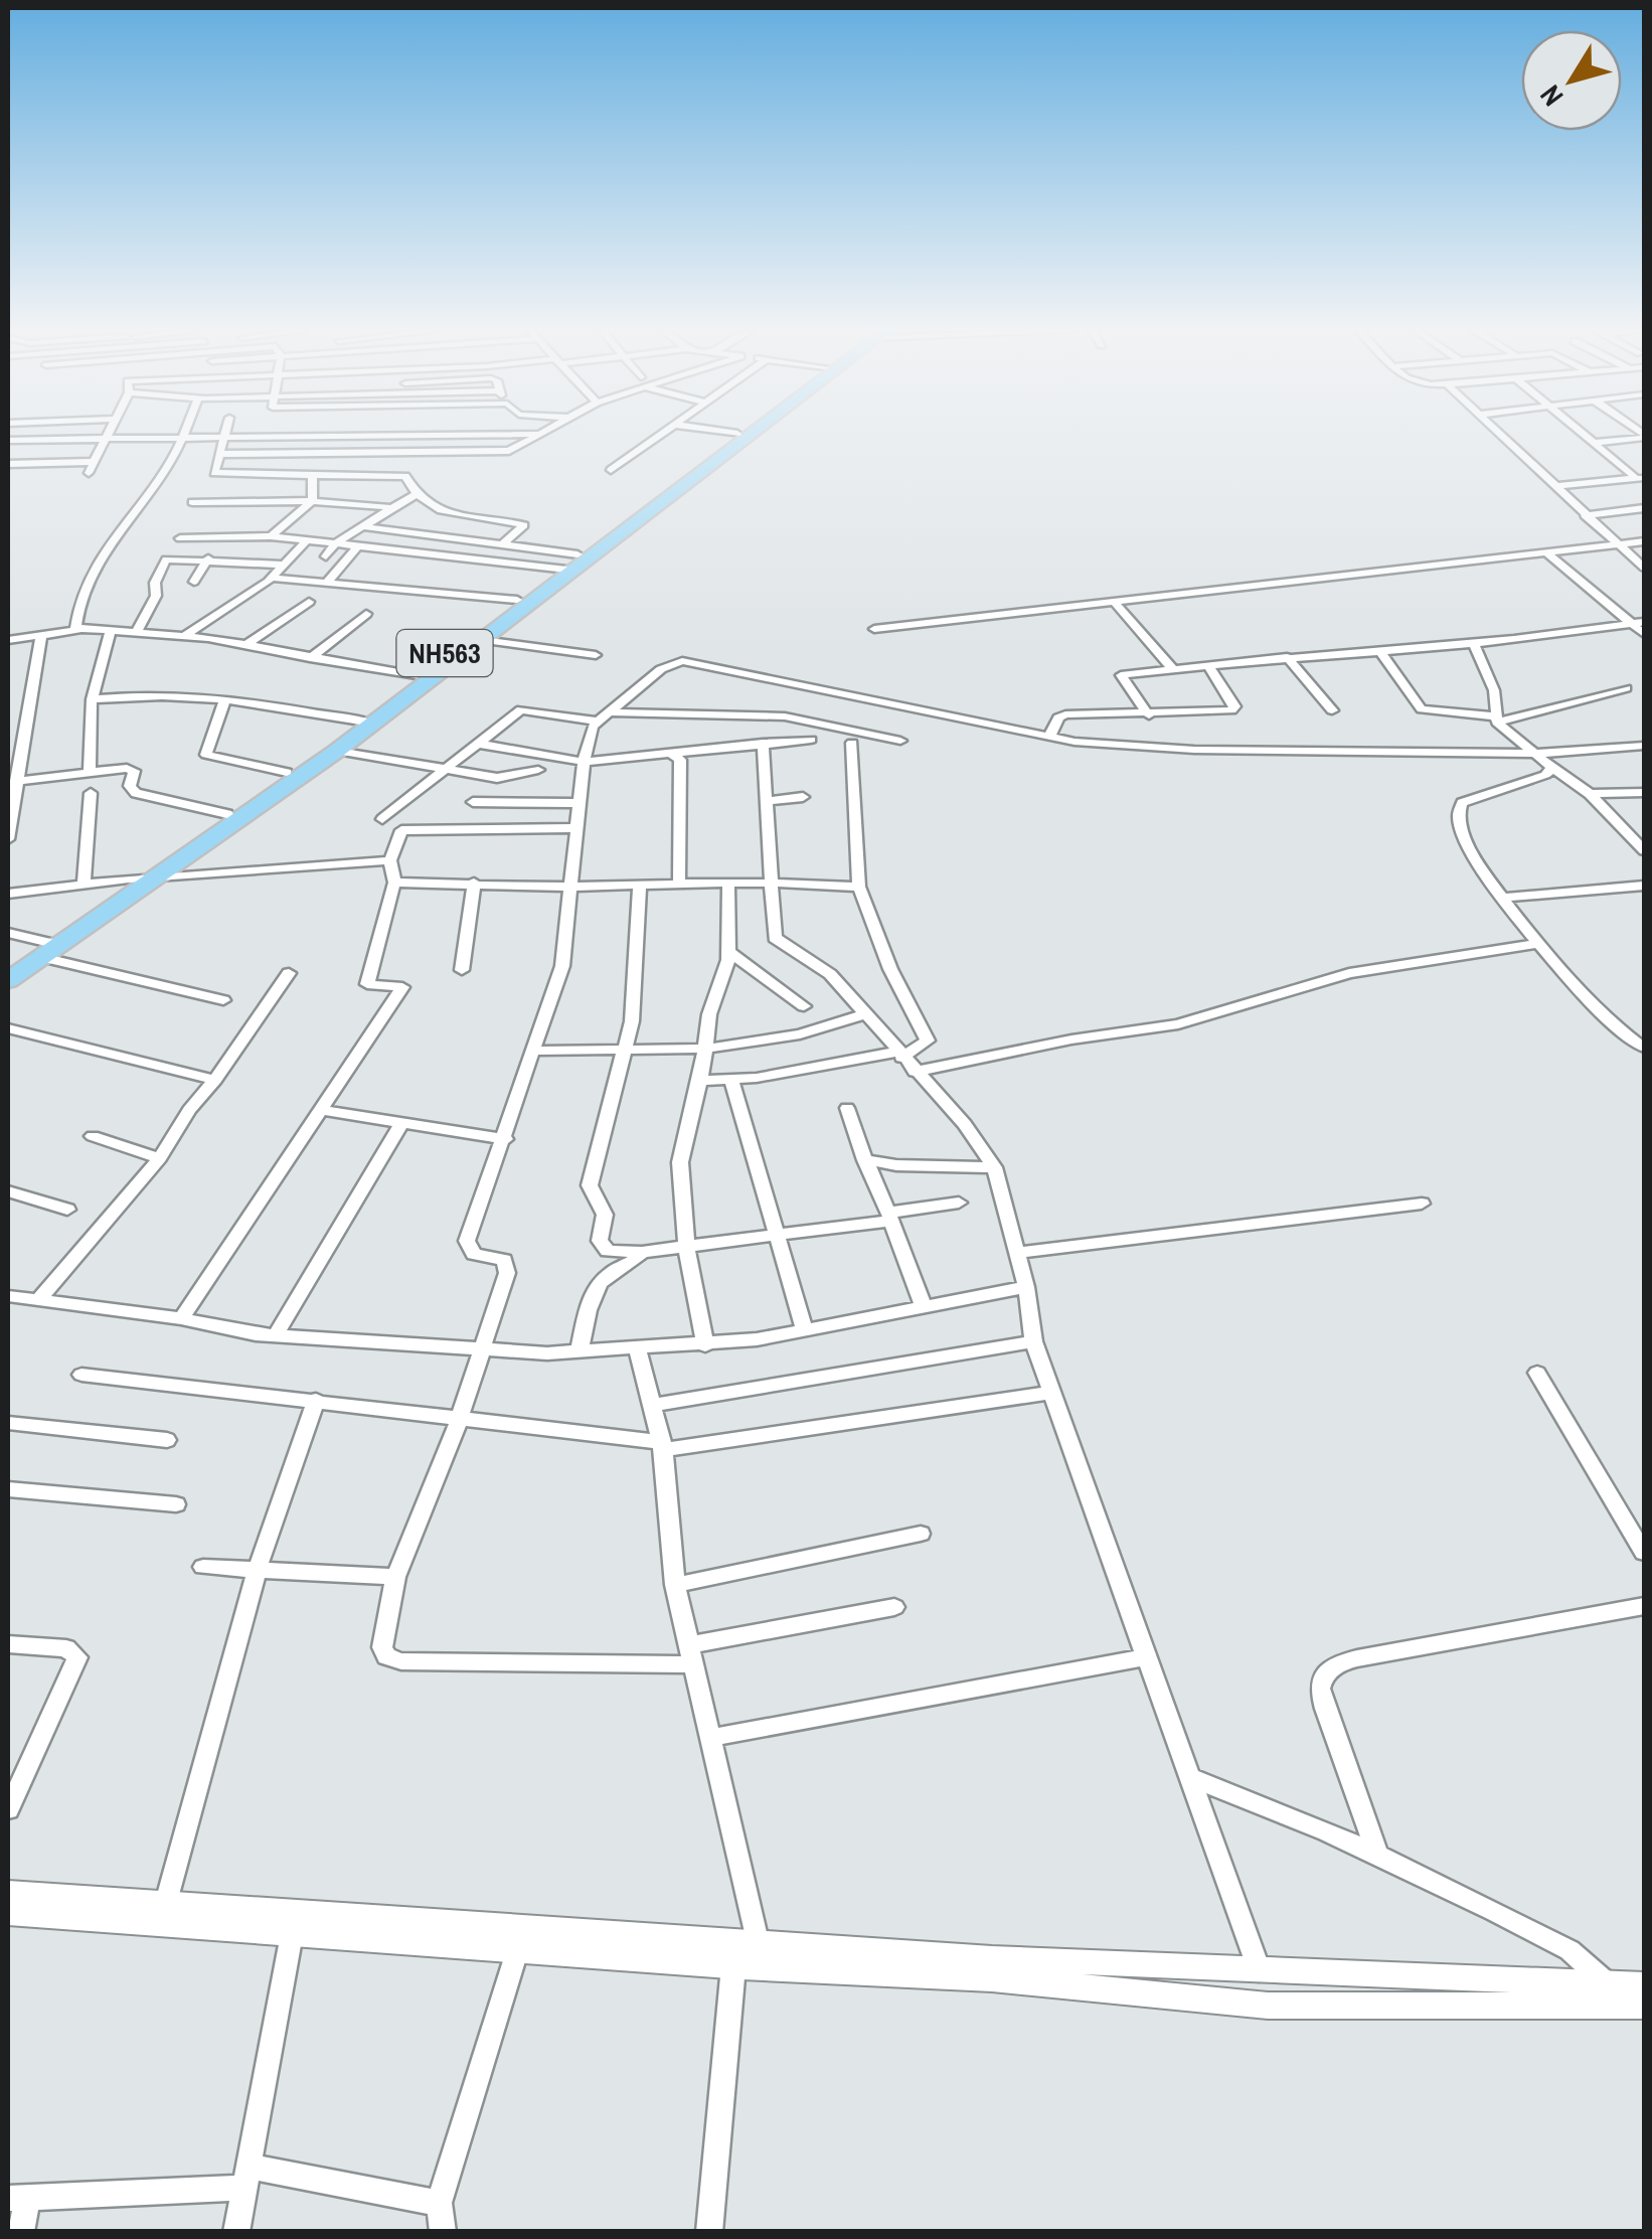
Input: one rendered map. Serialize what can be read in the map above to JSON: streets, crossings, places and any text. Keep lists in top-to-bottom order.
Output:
{
  "streets": {
    "highway": ["NH563"]
  },
  "north": "bottom left"
}
